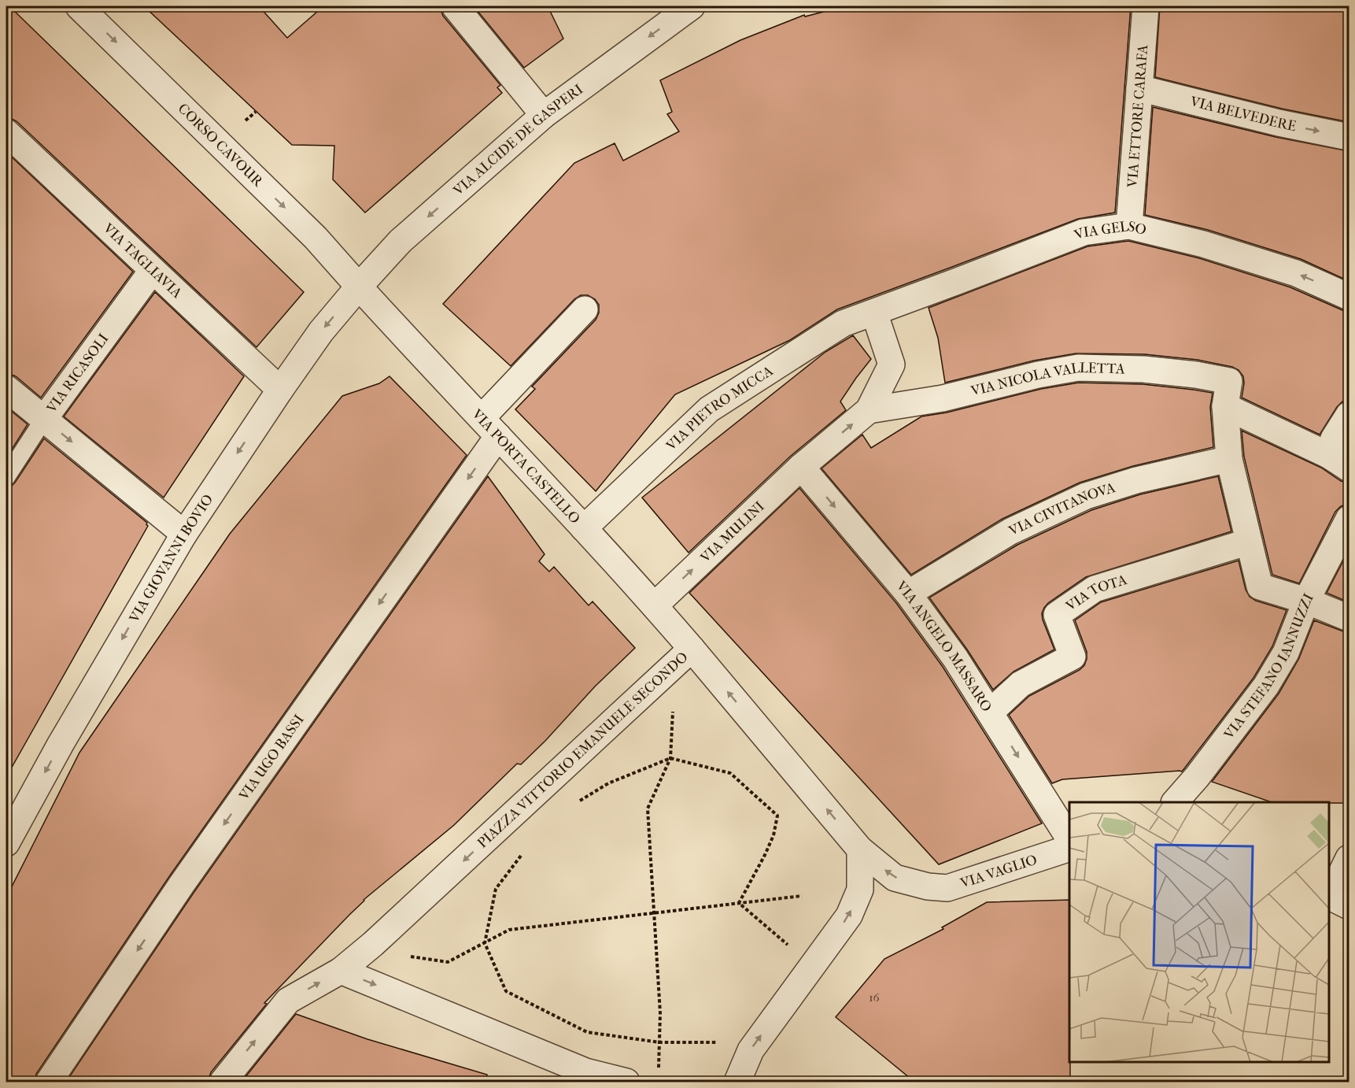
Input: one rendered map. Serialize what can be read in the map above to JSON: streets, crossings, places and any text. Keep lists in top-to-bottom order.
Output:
{
  "streets": {
    "street": [
      "VIA BELVEDERE",
      "VIA ETTORE CARAFA",
      "VIA ALCIDE DE GASPERI",
      "CORSO CAVOUR",
      "VIA GELSO",
      "VIA TAGLIAVIA",
      "VIA RICASOLI",
      "VIA NICOLA VALLETTA",
      "VIA PIETRO MICCA",
      "VIA PORTA CASTELLO",
      "VIA CIVITANOVA",
      "VIA MULINI",
      "VIA GIOVANNI BOVIO",
      "VIA TOTA",
      "VIA ANGELO MASSARO",
      "VIA STEFANO IANNUZZI",
      "PIAZZA VITTORIO EMANUELE SECONDO",
      "VIA UGO BASSI",
      "VIA VAGLIO"
    ]
  },
  "crossings": [
    ["VIA BELVEDERE", "VIA ETTORE CARAFA"],
    ["VIA ETTORE CARAFA", "VIA GELSO"],
    ["VIA ALCIDE DE GASPERI", "CORSO CAVOUR"],
    ["VIA ALCIDE DE GASPERI", "VIA PORTA CASTELLO"],
    ["VIA ALCIDE DE GASPERI", "VIA GIOVANNI BOVIO"],
    ["CORSO CAVOUR", "VIA PORTA CASTELLO"],
    ["CORSO CAVOUR", "VIA GIOVANNI BOVIO"],
    ["VIA GELSO", "VIA PIETRO MICCA"],
    ["VIA TAGLIAVIA", "VIA RICASOLI"],
    ["VIA TAGLIAVIA", "VIA GIOVANNI BOVIO"],
    ["VIA NICOLA VALLETTA", "VIA MULINI"],
    ["VIA PIETRO MICCA", "VIA PORTA CASTELLO"],
    ["VIA PORTA CASTELLO", "VIA MULINI"],
    ["VIA PORTA CASTELLO", "VIA GIOVANNI BOVIO"],
    ["VIA PORTA CASTELLO", "PIAZZA VITTORIO EMANUELE SECONDO"],
    ["VIA PORTA CASTELLO", "VIA UGO BASSI"],
    ["VIA CIVITANOVA", "VIA ANGELO MASSARO"],
    ["VIA MULINI", "VIA ANGELO MASSARO"],
    ["VIA TOTA", "VIA ANGELO MASSARO"],
    ["PIAZZA VITTORIO EMANUELE SECONDO", "VIA VAGLIO"]
  ],
  "one_way": [
    "VIA BELVEDERE",
    "VIA ALCIDE DE GASPERI",
    "CORSO CAVOUR",
    "VIA MULINI",
    "VIA GIOVANNI BOVIO",
    "VIA ANGELO MASSARO",
    "VIA UGO BASSI"
  ],
  "house_numbers": ["16"]
}
